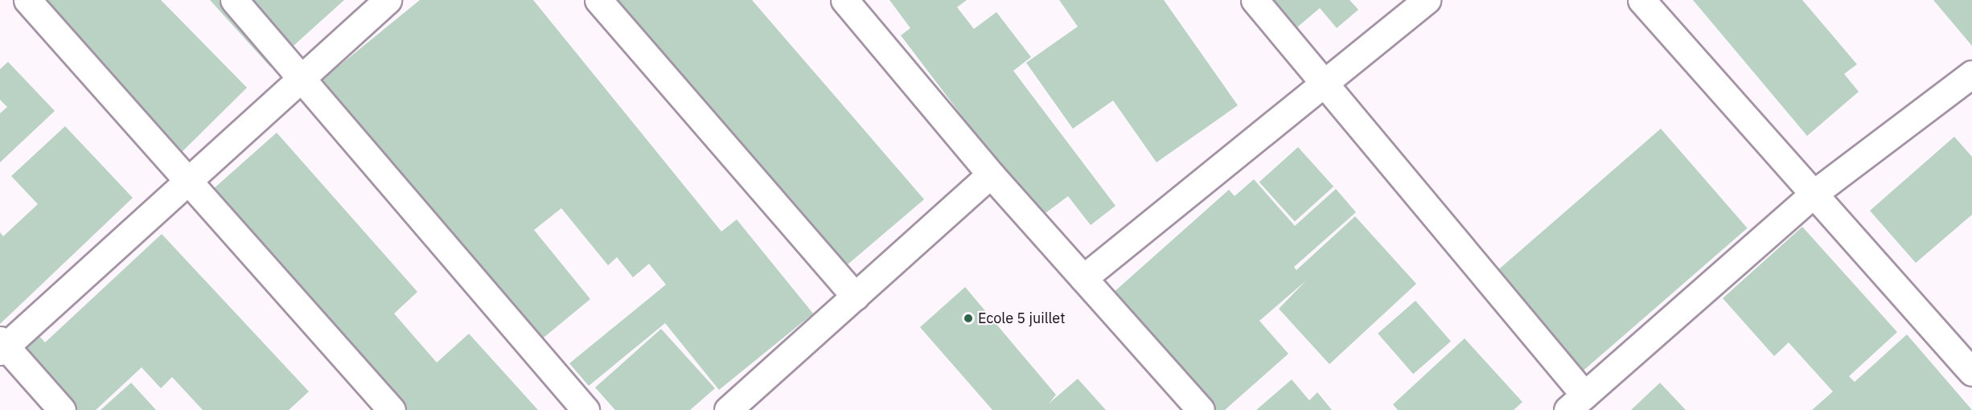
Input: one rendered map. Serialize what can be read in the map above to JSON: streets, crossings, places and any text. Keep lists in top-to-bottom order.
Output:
{
  "places": ["Ecole 5 juillet"]
}
